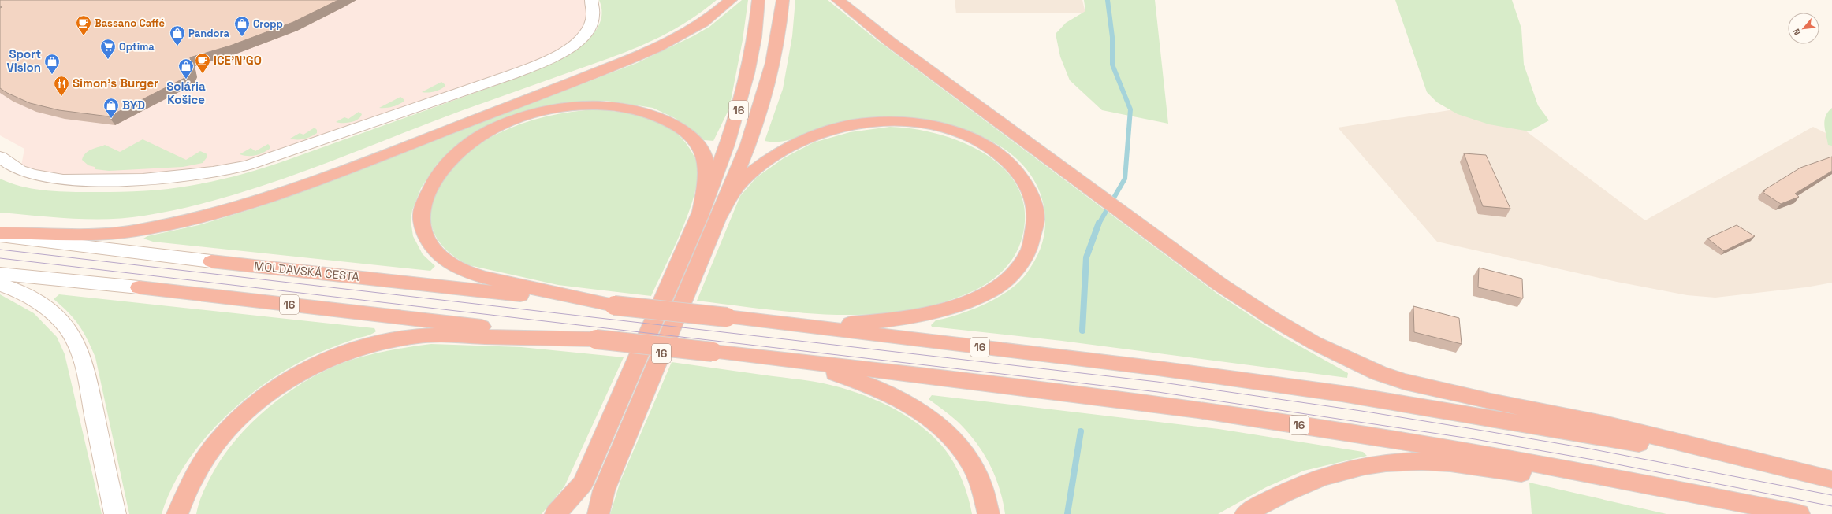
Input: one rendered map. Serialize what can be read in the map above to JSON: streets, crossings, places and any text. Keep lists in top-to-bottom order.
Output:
{
  "streets": {
    "highway": ["16", "MOLDAVSKÁ CESTA"]
  },
  "crossings": [
    ["16", "MOLDAVSKÁ CESTA"]
  ],
  "places": {
    "cafe": ["Bassano Caffé", "ICE'N'GO"],
    "shop": [
      "Cropp",
      "Pandora",
      "Sport Vision",
      "Solária Košice",
      "BYD"
    ],
    "supermarket": ["Optima"],
    "restaurant": ["Simon's Burger"]
  },
  "north": "bottom left"
}
